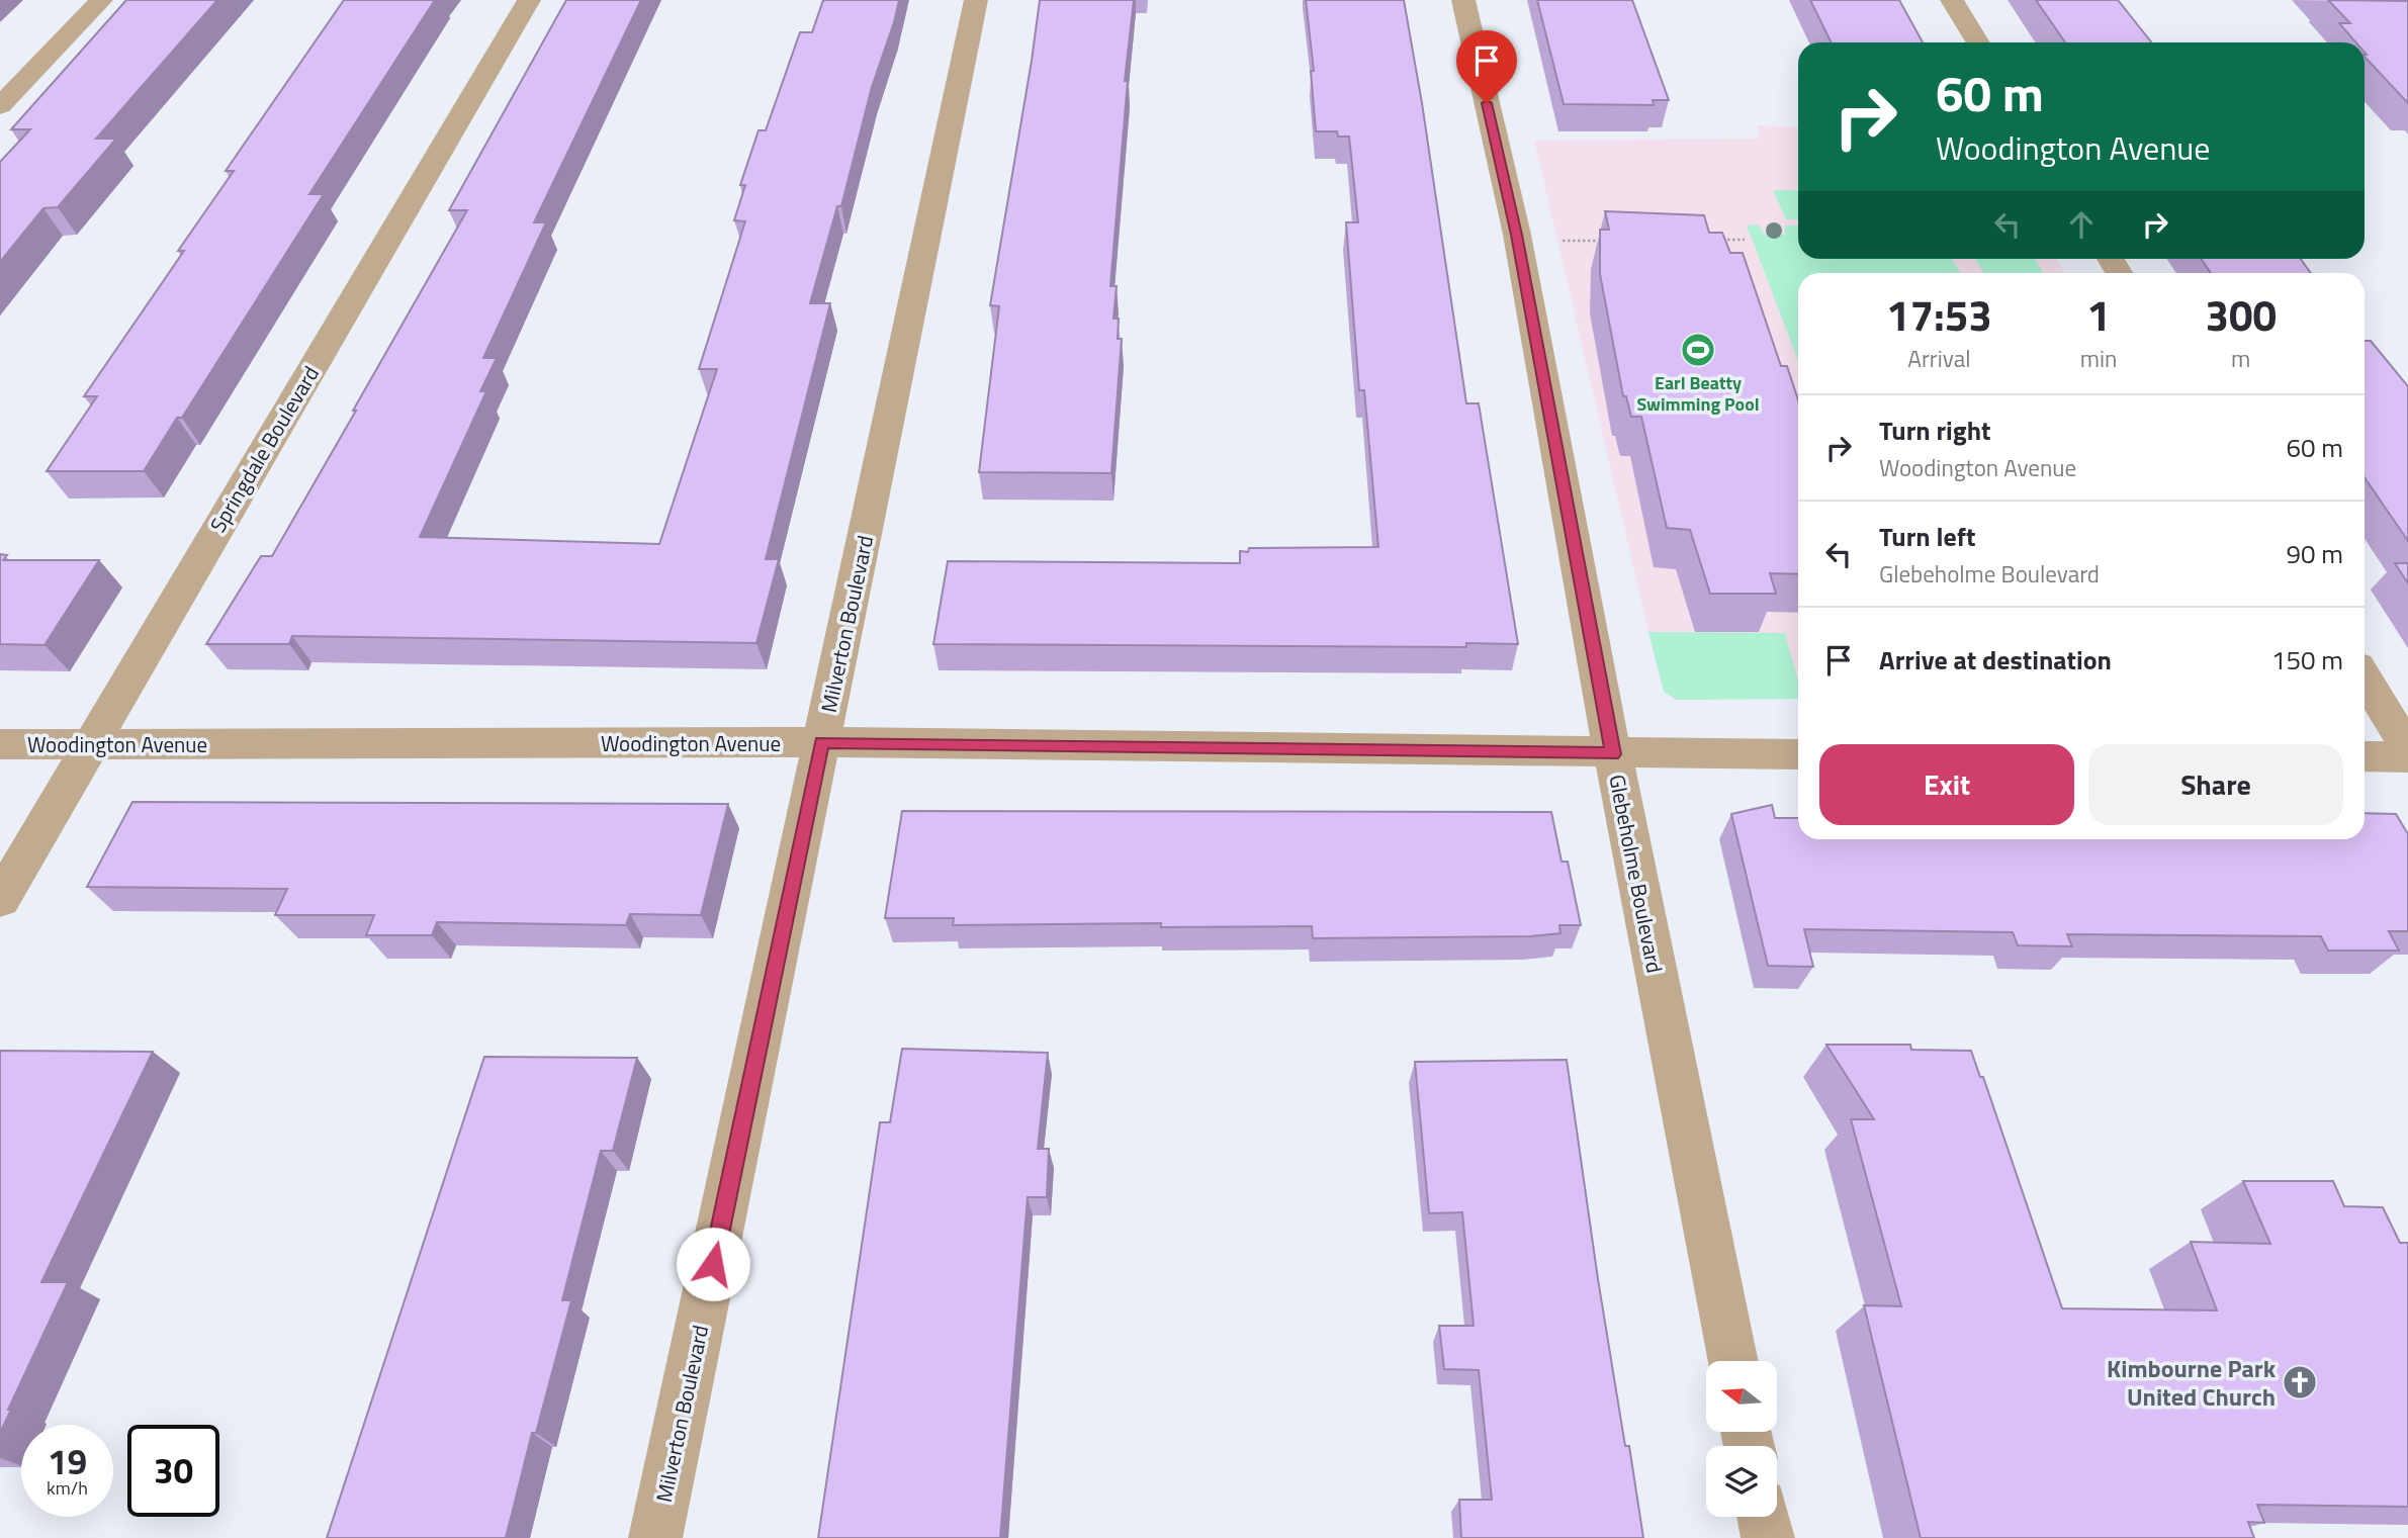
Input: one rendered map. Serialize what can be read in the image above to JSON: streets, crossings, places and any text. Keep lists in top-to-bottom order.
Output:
{
  "streets": {
    "street": [
      "Springdale Boulevard",
      "Milverton Boulevard",
      "Woodington Avenue",
      "Glebeholme Boulevard"
    ]
  },
  "crossings": [
    ["Springdale Boulevard", "Woodington Avenue"],
    ["Milverton Boulevard", "Woodington Avenue"],
    ["Woodington Avenue", "Glebeholme Boulevard"]
  ],
  "places": {
    "sports": ["Earl Beatty Swimming Pool"],
    "church": ["Kimbourne Park United Church"]
  },
  "north": "left",
  "page": {
    "turn": ["60 m", "Woodington Avenue"],
    "eta": [
      "17:53",
      "Arrival",
      "1",
      "min",
      "300",
      "m"
    ],
    "list": [
      {
        "name": "Turn right",
        "note": "Woodington Avenue",
        "value": "60 m"
      },
      {
        "name": "Turn left",
        "note": "Glebeholme Boulevard",
        "value": "90 m"
      },
      {
        "name": "Arrive at destination",
        "value": "150 m"
      }
    ],
    "buttons": ["Exit", "Share"],
    "speed": "19 km/h",
    "limit": "30"
  }
}
